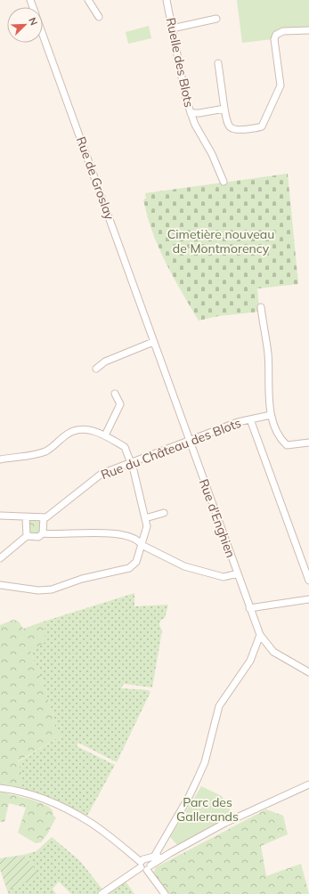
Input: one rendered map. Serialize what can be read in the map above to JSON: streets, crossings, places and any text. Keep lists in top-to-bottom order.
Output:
{
  "streets": {
    "street": [
      "Ruelle des Blots",
      "Rue de Groslay",
      "Rue du Château des Blots",
      "Rue d'Enghien"
    ]
  },
  "crossings": [
    ["Rue de Groslay", "Rue d'Enghien"],
    ["Rue du Château des Blots", "Rue d'Enghien"]
  ],
  "parks": ["Cimetière nouveau de Montmorency", "Parc des Gallerands"],
  "north": "top right"
}
